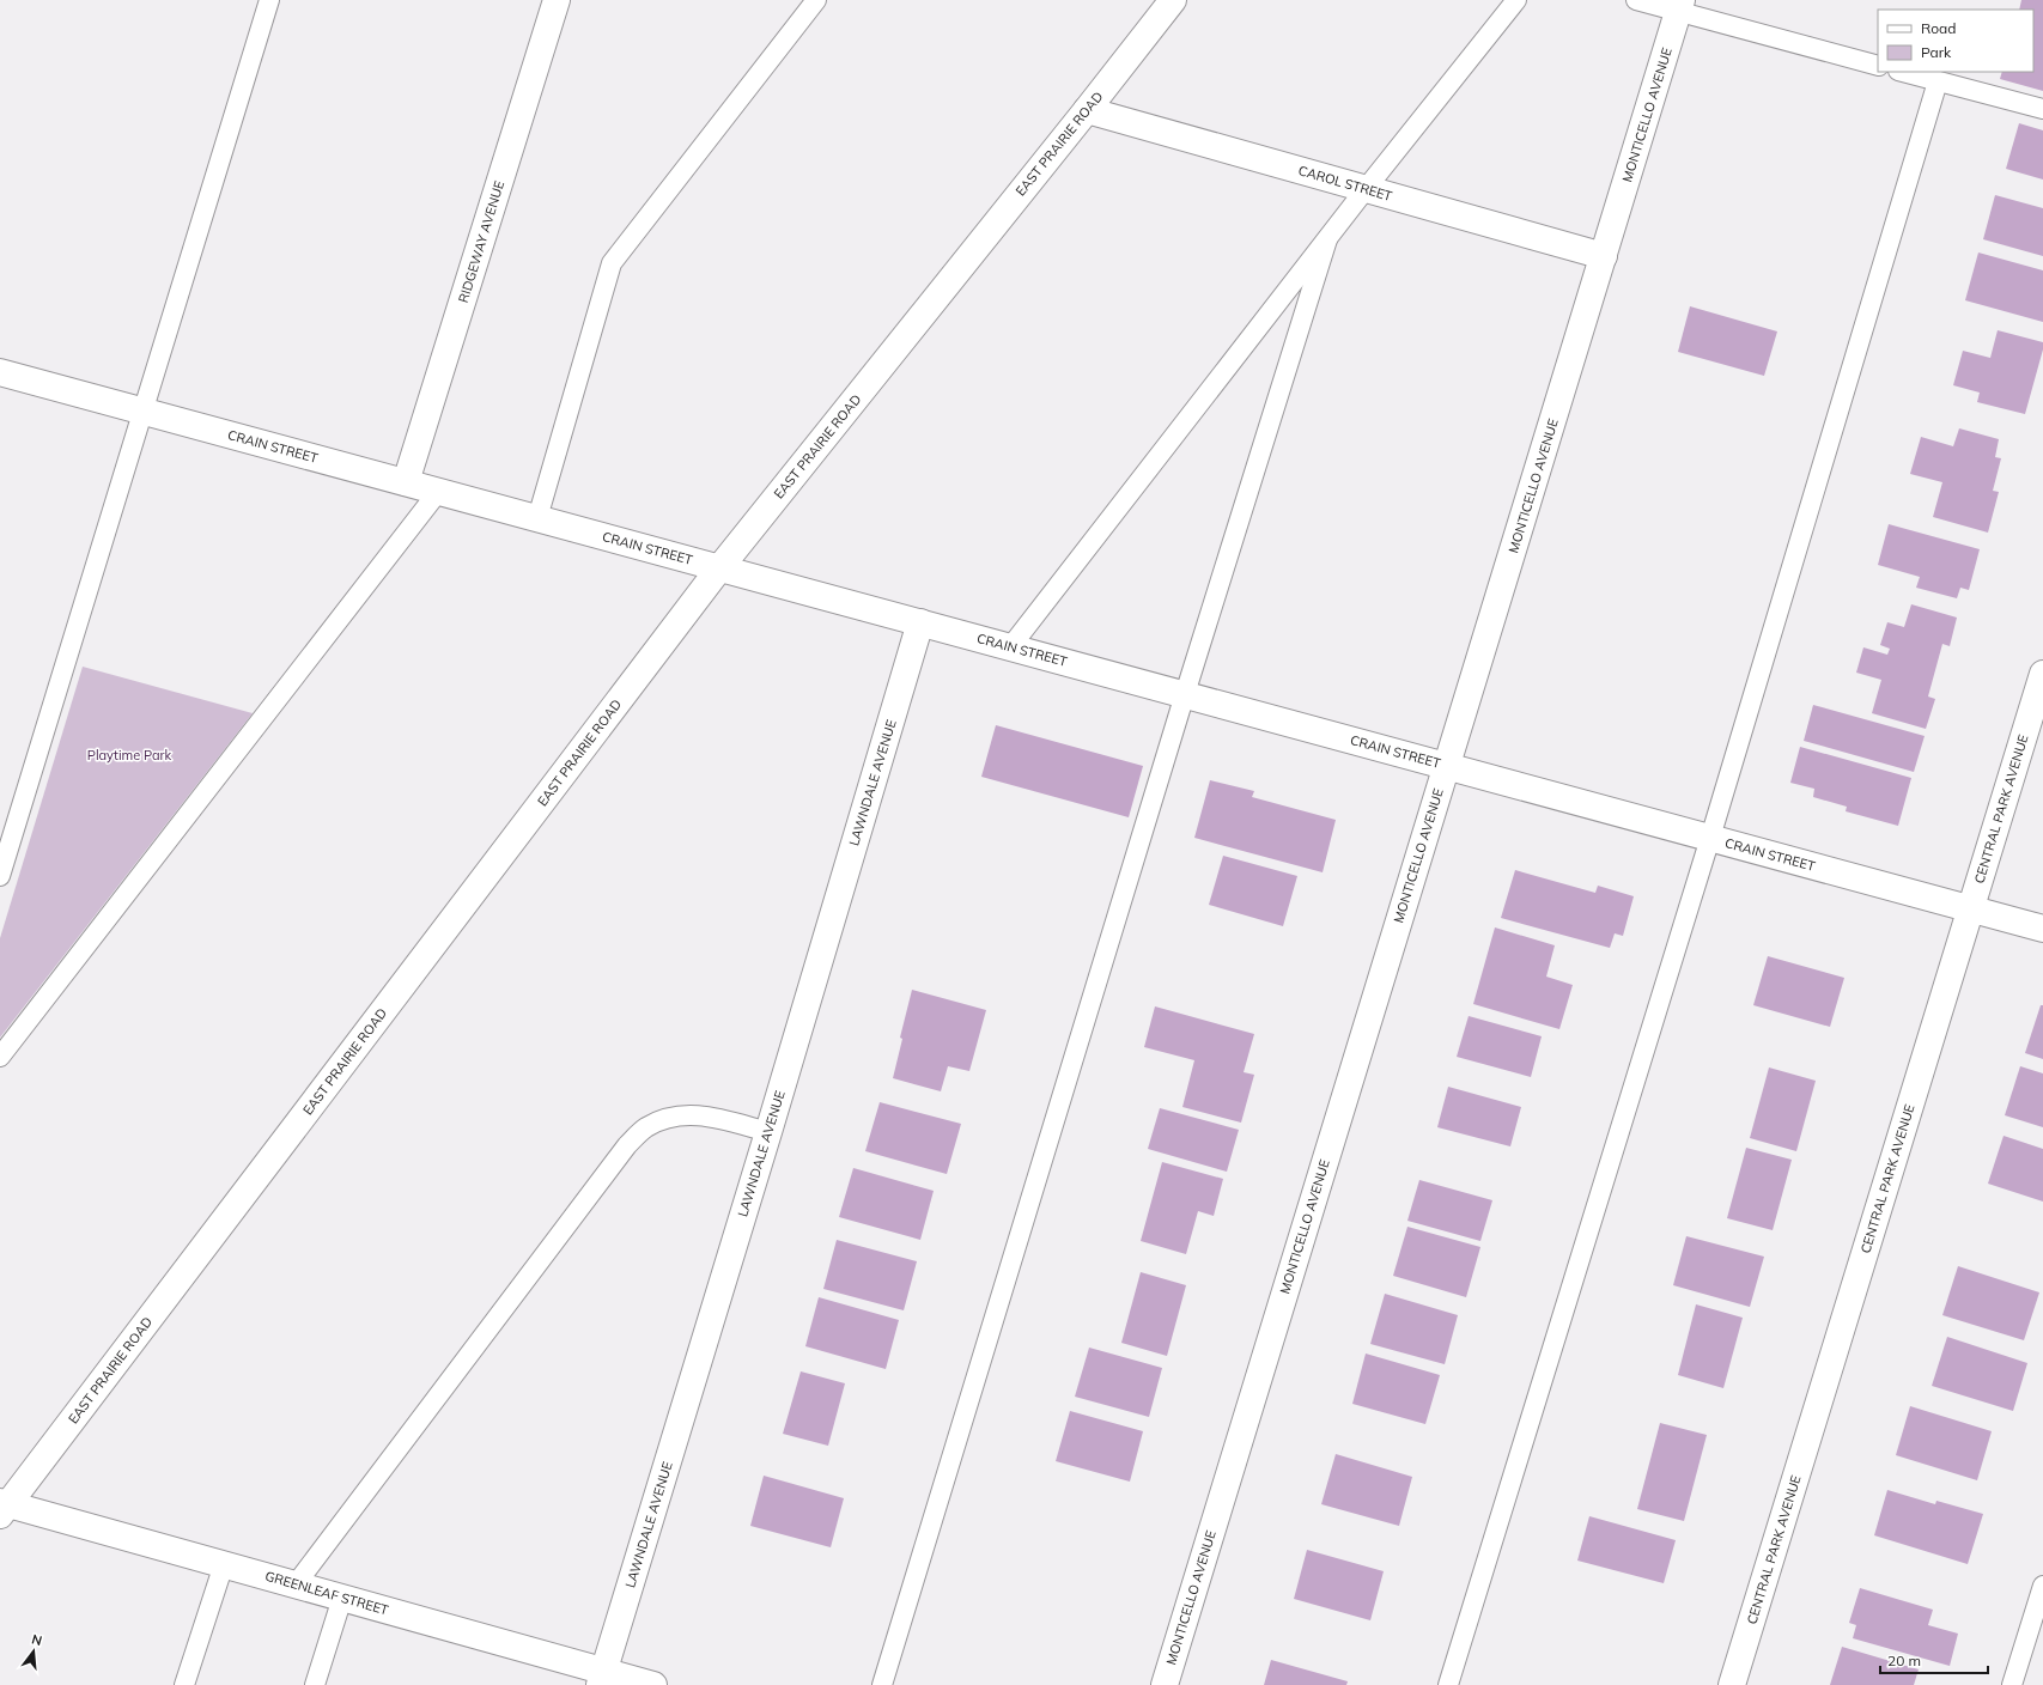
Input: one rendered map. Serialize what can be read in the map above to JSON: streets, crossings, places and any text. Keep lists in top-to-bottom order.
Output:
{
  "streets": {
    "street": [
      "MONTICELLO AVENUE",
      "EAST PRAIRIE ROAD",
      "CAROL STREET",
      "RIDGEWAY AVENUE",
      "CRAIN STREET",
      "LAWNDALE AVENUE",
      "CENTRAL PARK AVENUE",
      "GREENLEAF STREET"
    ]
  },
  "crossings": [
    ["MONTICELLO AVENUE", "CAROL STREET"],
    ["MONTICELLO AVENUE", "CRAIN STREET"],
    ["EAST PRAIRIE ROAD", "CAROL STREET"],
    ["EAST PRAIRIE ROAD", "CRAIN STREET"],
    ["EAST PRAIRIE ROAD", "GREENLEAF STREET"],
    ["RIDGEWAY AVENUE", "CRAIN STREET"],
    ["CRAIN STREET", "LAWNDALE AVENUE"],
    ["CRAIN STREET", "CENTRAL PARK AVENUE"],
    ["LAWNDALE AVENUE", "GREENLEAF STREET"]
  ],
  "parks": ["Playtime Park"],
  "legend": ["Road", "Park"],
  "scale_bar": "20 m",
  "north": "top"
}
